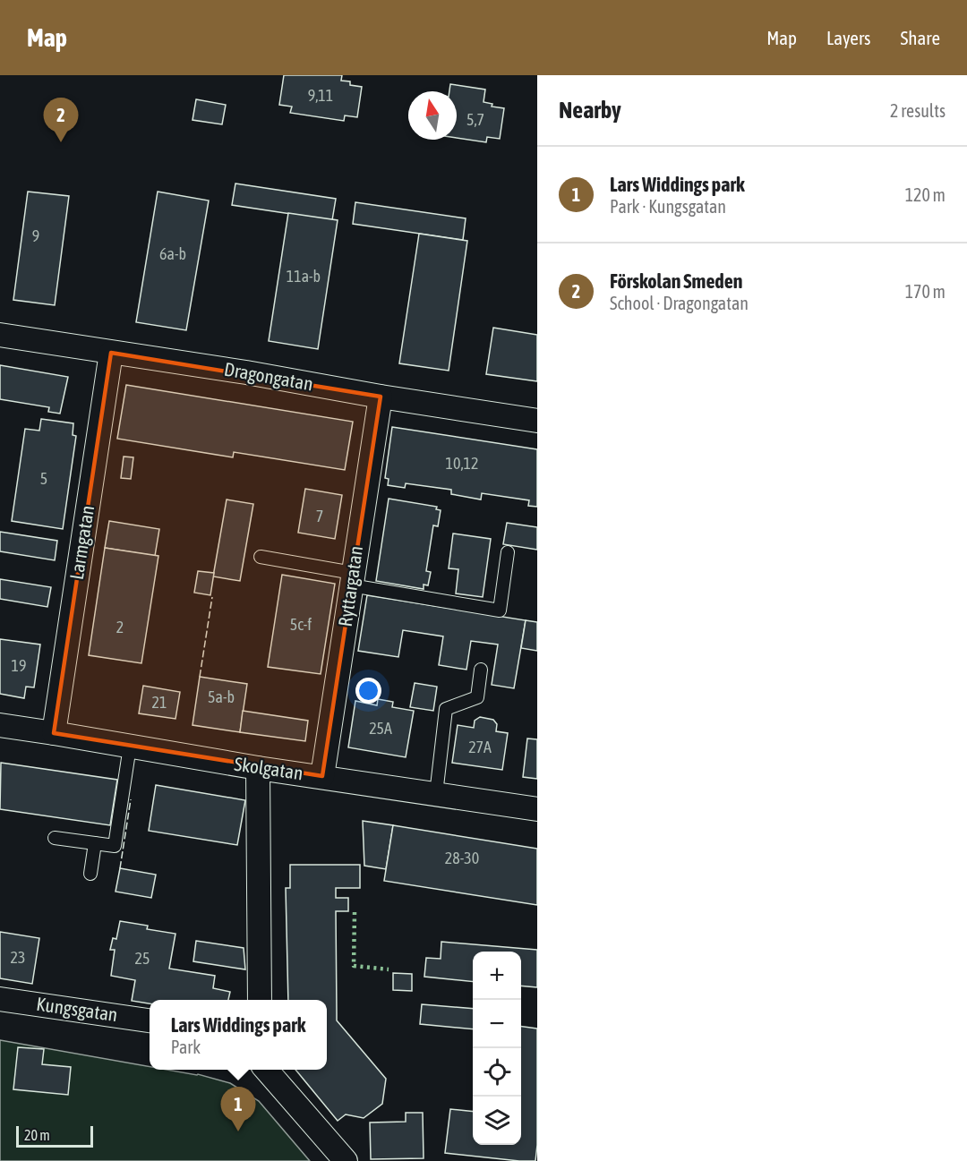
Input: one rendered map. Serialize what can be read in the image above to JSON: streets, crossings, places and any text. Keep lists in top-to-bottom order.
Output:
{
  "streets": {
    "street": [
      "Dragongatan",
      "Larmgatan",
      "Ryttargatan",
      "Skolgatan",
      "Kungsgatan"
    ]
  },
  "crossings": [
    ["Dragongatan", "Larmgatan"],
    ["Dragongatan", "Ryttargatan"],
    ["Larmgatan", "Skolgatan"],
    ["Ryttargatan", "Skolgatan"]
  ],
  "house_numbers": [
    "9,11",
    "5,7",
    "9",
    "6a-b",
    "11a-b",
    "10,12",
    "5",
    "7",
    "5c-f",
    "2",
    "19",
    "5a-b",
    "21",
    "25A",
    "27A",
    "28-30",
    "23",
    "25"
  ],
  "scale_bar": "20 m",
  "north": "top",
  "page": {
    "header": "Map",
    "nav": ["Map", "Layers", "Share"],
    "heading": ["Nearby", "2 results"],
    "pins": ["2", "1"],
    "list": [
      {
        "mark": "1",
        "name": "Lars Widdings park",
        "note": "Park · Kungsgatan",
        "value": "120 m"
      },
      {
        "mark": "2",
        "name": "Förskolan Smeden",
        "note": "School · Dragongatan",
        "value": "170 m"
      }
    ],
    "map_buttons": ["+", "−"],
    "popup": ["Lars Widdings park", "Park"],
    "scale": "20 m"
  }
}
